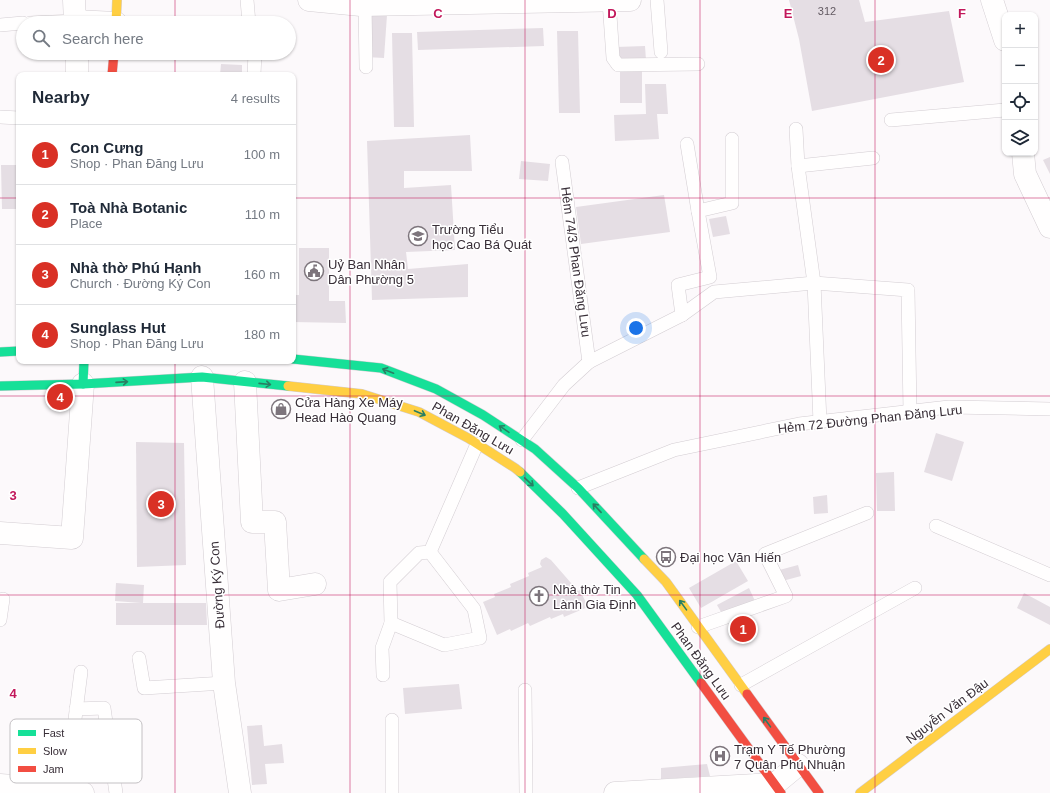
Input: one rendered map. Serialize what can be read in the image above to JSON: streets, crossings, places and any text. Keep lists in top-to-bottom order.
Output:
{
  "streets": {
    "main road": ["Phan Đăng Lưu", "Nguyễn Văn Đậu"],
    "street": ["Đường Ký Con"],
    "lane": ["Hẻm 74/3 Phan Đăng Lưu", "Hẻm 72 Đường Phan Đăng Lưu"]
  },
  "crossings": [
    ["Hẻm 72 Đường Phan Đăng Lưu", "Phan Đăng Lưu"],
    ["Phan Đăng Lưu", "Đường Ký Con"]
  ],
  "places": {
    "school or university": ["Trường Tiểu học Cao Bá Quát"],
    "public building": ["Uỷ Ban Nhân Dân Phường 5"],
    "shop": ["Cửa Hàng Xe Máy Head Hào Quang"],
    "bus stop": ["Đại học Văn Hiến"],
    "church": ["Nhà thờ Tin Lành Gia Định"],
    "hospital": ["Trạm Y Tế Phường 7 Quận Phú Nhuận"]
  },
  "house_numbers": ["312"],
  "legend": ["Fast", "Slow", "Jam"],
  "page": {
    "map_buttons": ["+", "−"],
    "search": "Search here",
    "pins": [
      "2",
      "4",
      "3",
      "1"
    ],
    "heading": ["Nearby", "4 results"],
    "list": [
      {
        "mark": "1",
        "name": "Con Cưng",
        "note": "Shop · Phan Đăng Lưu",
        "value": "100 m"
      },
      {
        "mark": "2",
        "name": "Toà Nhà Botanic",
        "note": "Place",
        "value": "110 m"
      },
      {
        "mark": "3",
        "name": "Nhà thờ Phú Hạnh",
        "note": "Church · Đường Ký Con",
        "value": "160 m"
      },
      {
        "mark": "4",
        "name": "Sunglass Hut",
        "note": "Shop · Phan Đăng Lưu",
        "value": "180 m"
      }
    ]
  },
  "grid": {
    "columns": [
      "C",
      "D",
      "E",
      "F"
    ],
    "rows": ["3", "4"]
  }
}
